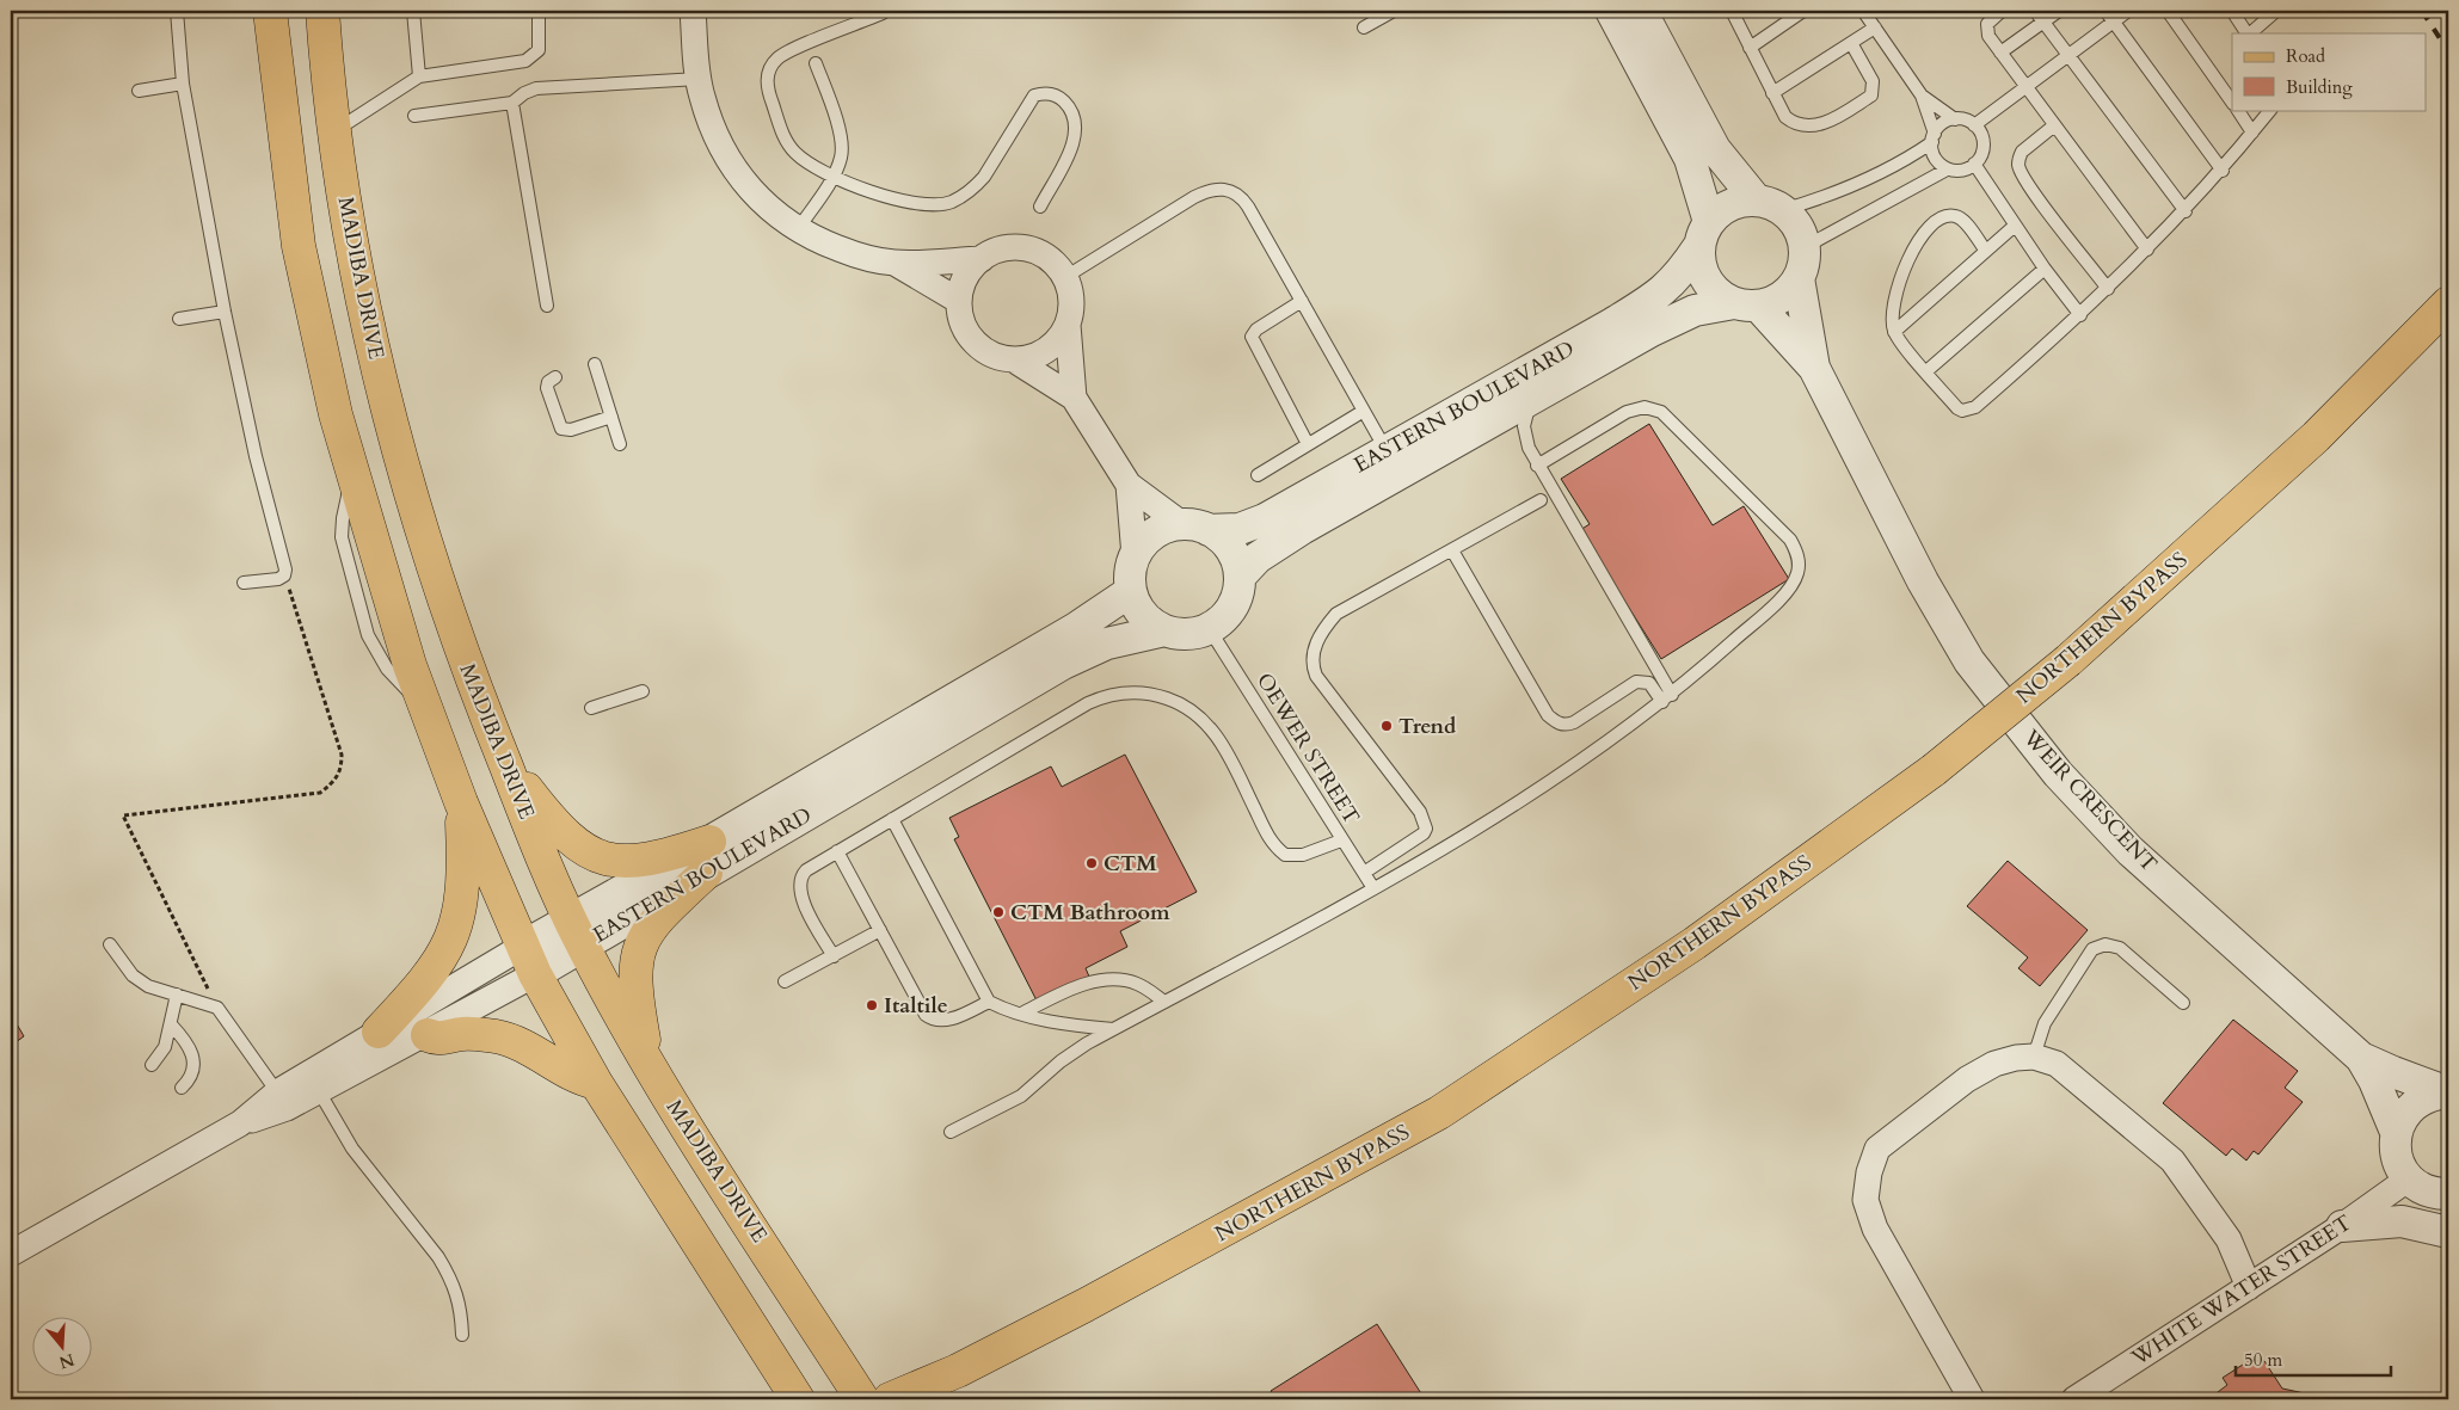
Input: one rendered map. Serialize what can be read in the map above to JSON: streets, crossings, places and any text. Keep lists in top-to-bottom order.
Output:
{
  "streets": {
    "main road": ["MADIBA DRIVE", "NORTHERN BYPASS"],
    "street": ["EASTERN BOULEVARD", "WEIR CRESCENT", "WHITE WATER STREET"],
    "lane": ["OEWER STREET"]
  },
  "crossings": [
    ["MADIBA DRIVE", "EASTERN BOULEVARD"],
    ["EASTERN BOULEVARD", "OEWER STREET"]
  ],
  "places": [
    "Trend",
    "CTM",
    "CTM Bathroom",
    "Italtile"
  ],
  "legend": ["Road", "Building"],
  "scale_bar": "50 m",
  "north": "bottom"
}
